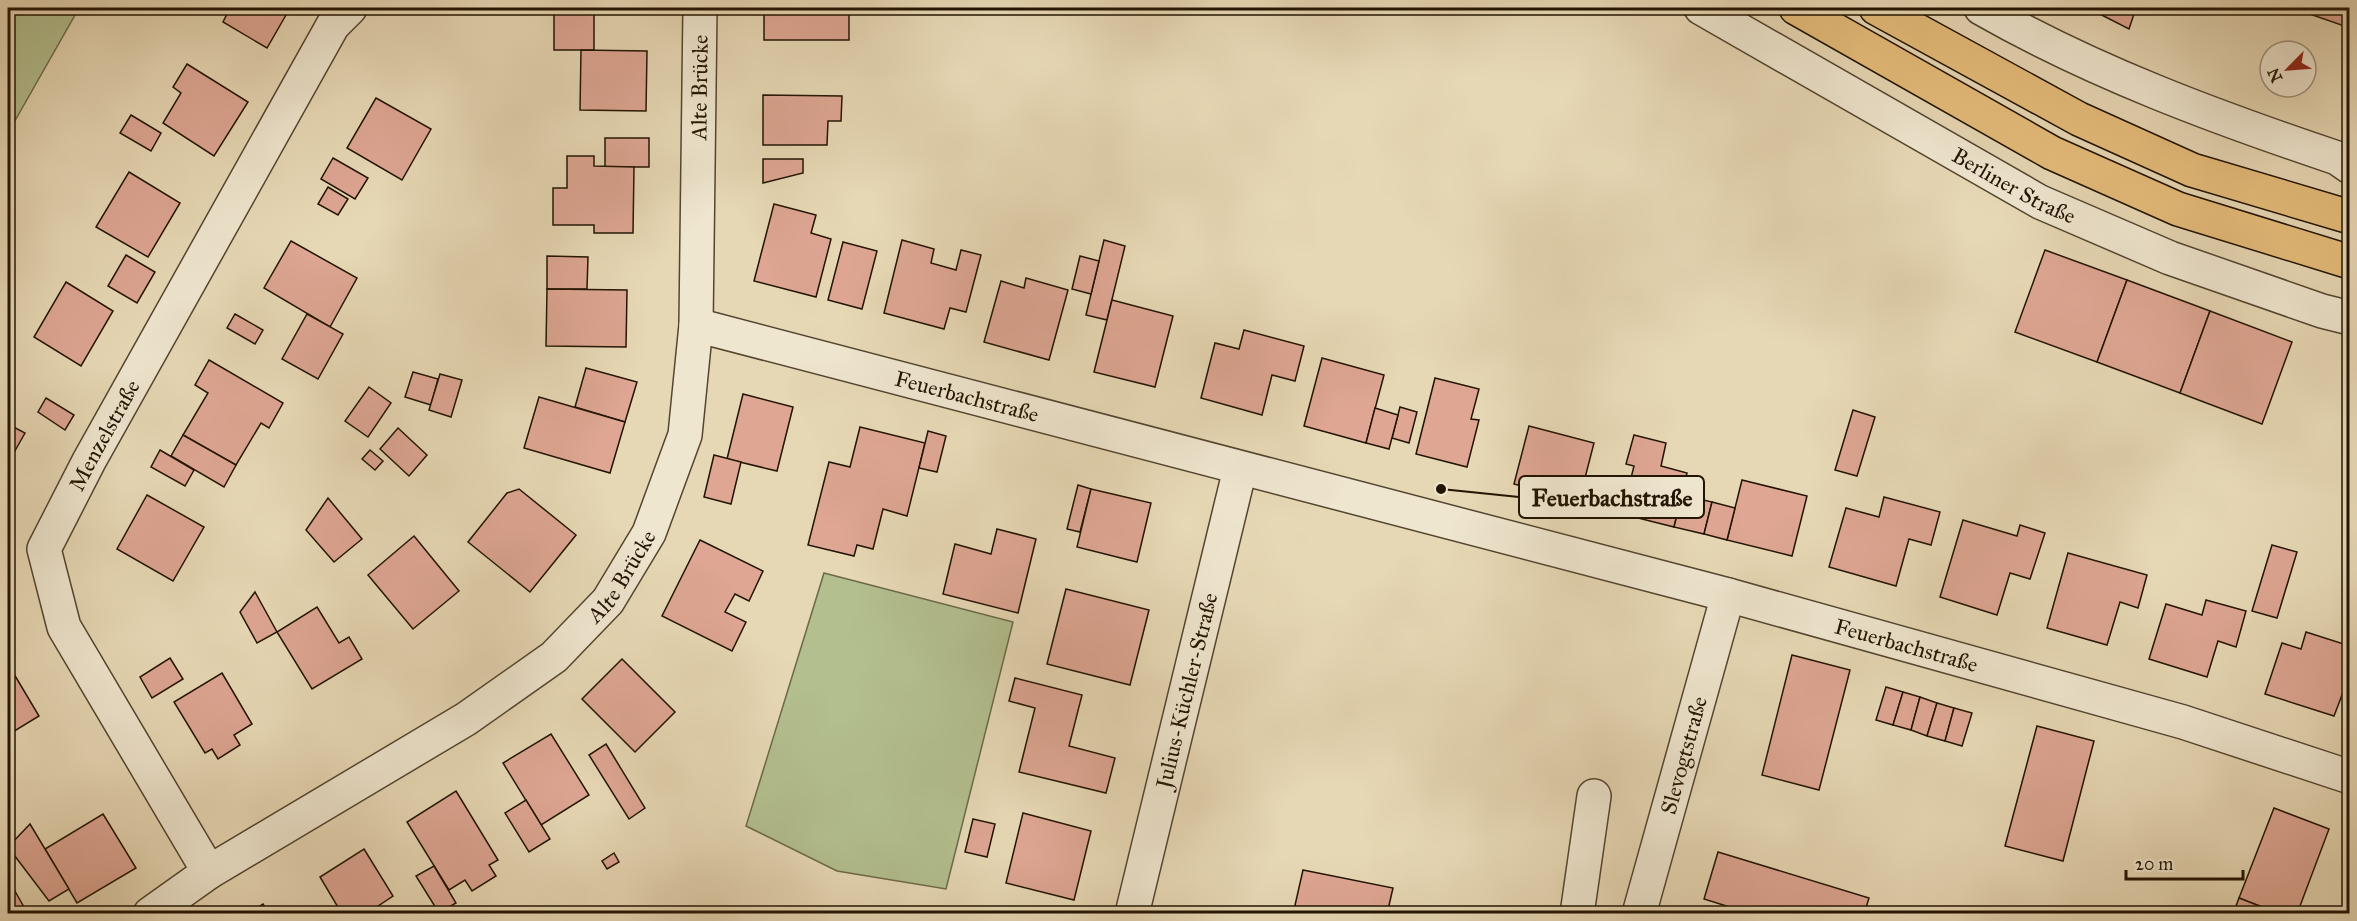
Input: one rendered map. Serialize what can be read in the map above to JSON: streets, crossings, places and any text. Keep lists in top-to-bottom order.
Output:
{
  "streets": {
    "main road": ["Berliner Straße"],
    "street": [
      "Alte Brücke",
      "Feuerbachstraße",
      "Menzelstraße",
      "Julius-Küchler-Straße",
      "Slevogtstraße"
    ]
  },
  "crossings": [
    ["Alte Brücke", "Feuerbachstraße"],
    ["Alte Brücke", "Menzelstraße"],
    ["Feuerbachstraße", "Julius-Küchler-Straße"],
    ["Feuerbachstraße", "Slevogtstraße"]
  ],
  "places": ["Feuerbachstraße"],
  "scale_bar": "20 m",
  "north": "bottom left"
}
